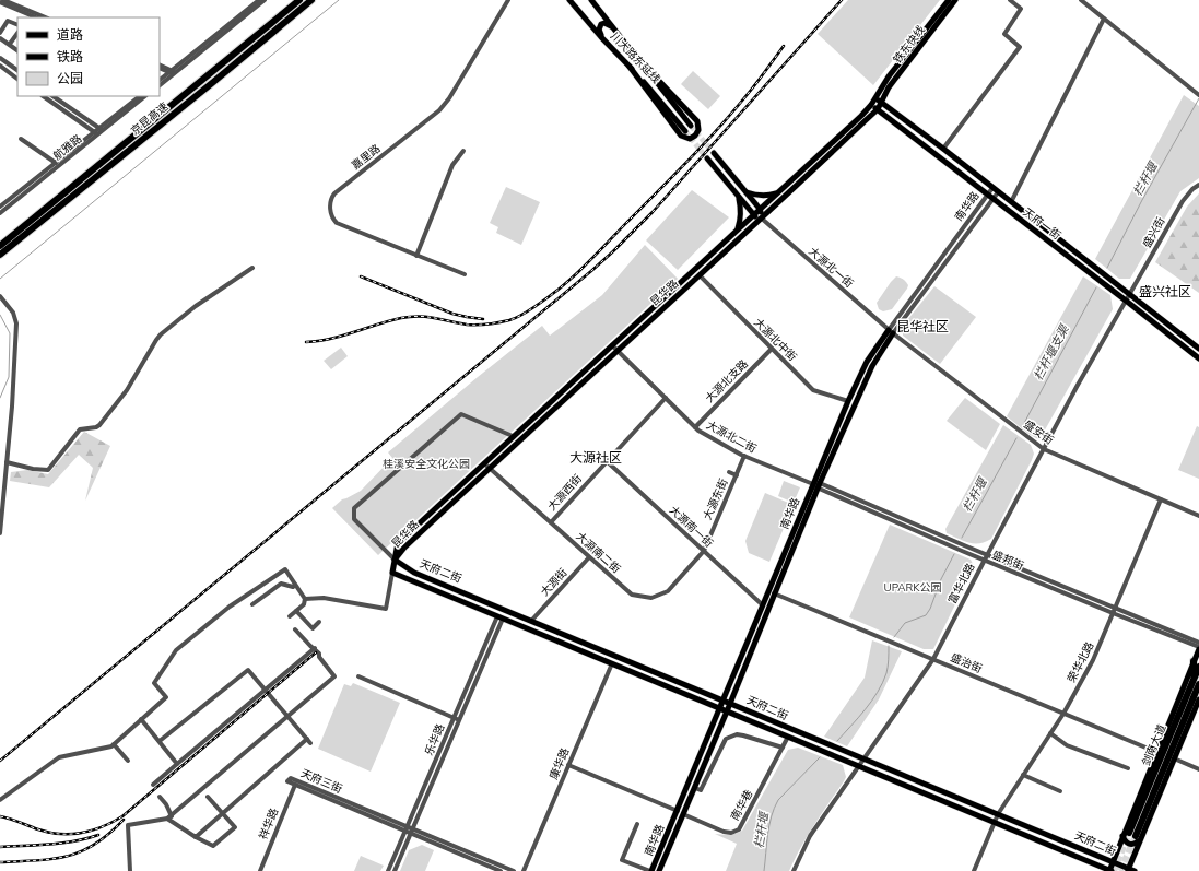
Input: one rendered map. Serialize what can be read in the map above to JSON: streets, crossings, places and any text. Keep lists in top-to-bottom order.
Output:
{
  "streets": {
    "highway": ["京昆高速", "剑南大道"],
    "main road": [
      "铁东快线",
      "川大路东延线",
      "南华路",
      "天府一街",
      "昆华路",
      "天府二街"
    ],
    "street": [
      "航雅路",
      "嘉里路",
      "盛兴街",
      "大源北一街",
      "大源北中街",
      "大源北支路",
      "盛安街",
      "大源北二街",
      "大源西街",
      "大源东街",
      "大源南一街",
      "大源南二街",
      "盛邦街",
      "大源街",
      "富华北路",
      "荣华北路",
      "盛治街",
      "乐华路",
      "康华路",
      "天府三街",
      "南华巷",
      "祥华路"
    ]
  },
  "crossings": [
    ["铁东快线", "天府一街"],
    ["铁东快线", "昆华路"],
    ["南华路", "天府一街"],
    ["南华路", "大源北一街"],
    ["南华路", "大源北中街"],
    ["南华路", "盛安街"],
    ["南华路", "大源北二街"],
    ["南华路", "大源南一街"],
    ["南华路", "盛邦街"],
    ["南华路", "天府二街"],
    ["南华路", "盛治街"],
    ["南华路", "南华巷"],
    ["天府一街", "盛兴街"],
    ["天府一街", "昆华路"],
    ["天府一街", "富华北路"],
    ["盛兴街", "富华北路"],
    ["大源北一街", "昆华路"],
    ["大源北一街", "盛安街"],
    ["昆华路", "大源北中街"],
    ["昆华路", "大源北二街"],
    ["昆华路", "大源南二街"],
    ["昆华路", "天府二街"],
    ["大源北中街", "大源北支路"],
    ["大源北支路", "大源北二街"],
    ["盛安街", "富华北路"],
    ["盛安街", "荣华北路"],
    ["大源北二街", "大源西街"],
    ["大源北二街", "大源东街"],
    ["大源北二街", "盛邦街"],
    ["大源西街", "大源南一街"],
    ["大源西街", "大源南二街"],
    ["大源东街", "大源南一街"],
    ["大源东街", "大源南二街"],
    ["大源南一街", "大源南二街"],
    ["大源南二街", "大源街"],
    ["盛邦街", "富华北路"],
    ["盛邦街", "荣华北路"],
    ["天府二街", "大源街"],
    ["天府二街", "富华北路"],
    ["天府二街", "荣华北路"],
    ["天府二街", "乐华路"],
    ["天府二街", "康华路"],
    ["天府二街", "南华巷"],
    ["富华北路", "盛治街"],
    ["荣华北路", "盛治街"],
    ["乐华路", "天府三街"],
    ["天府三街", "祥华路"]
  ],
  "districts": ["盛兴社区", "昆华社区", "大源社区"],
  "water": ["栏杆堰", "栏杆堰支渠"],
  "parks": ["桂溪安全文化公园", "UPARK公园"],
  "legend": ["道路", "铁路", "公园"]
}
